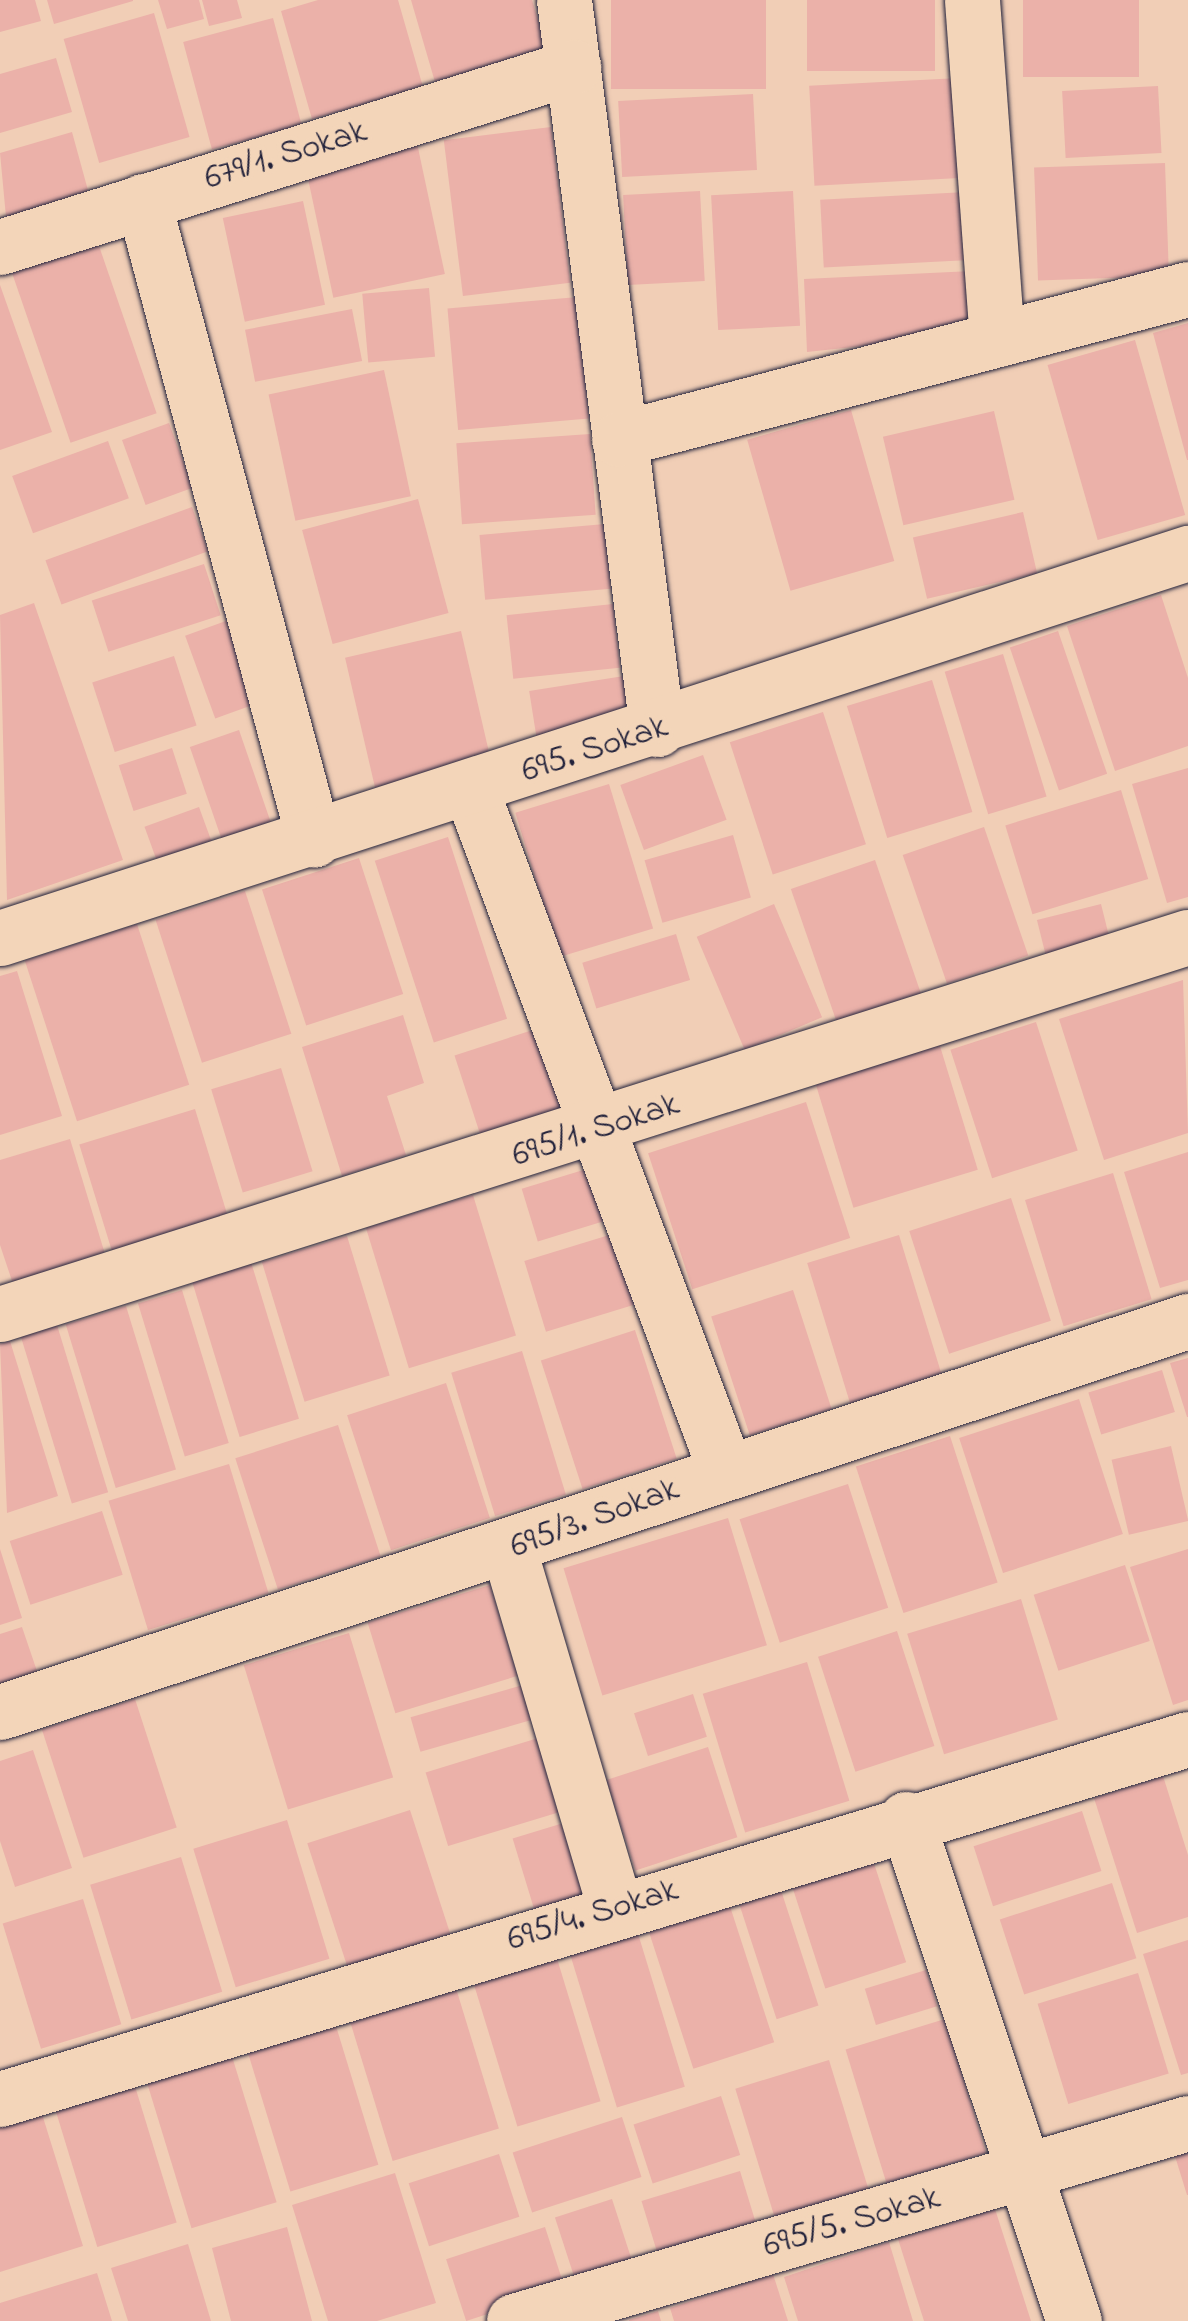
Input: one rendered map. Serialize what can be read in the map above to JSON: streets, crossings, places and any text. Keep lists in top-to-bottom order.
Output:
{
  "streets": {
    "street": [
      "679/1. Sokak",
      "695. Sokak",
      "695/1. Sokak",
      "695/3. Sokak",
      "695/4. Sokak",
      "695/5. Sokak"
    ]
  }
}
